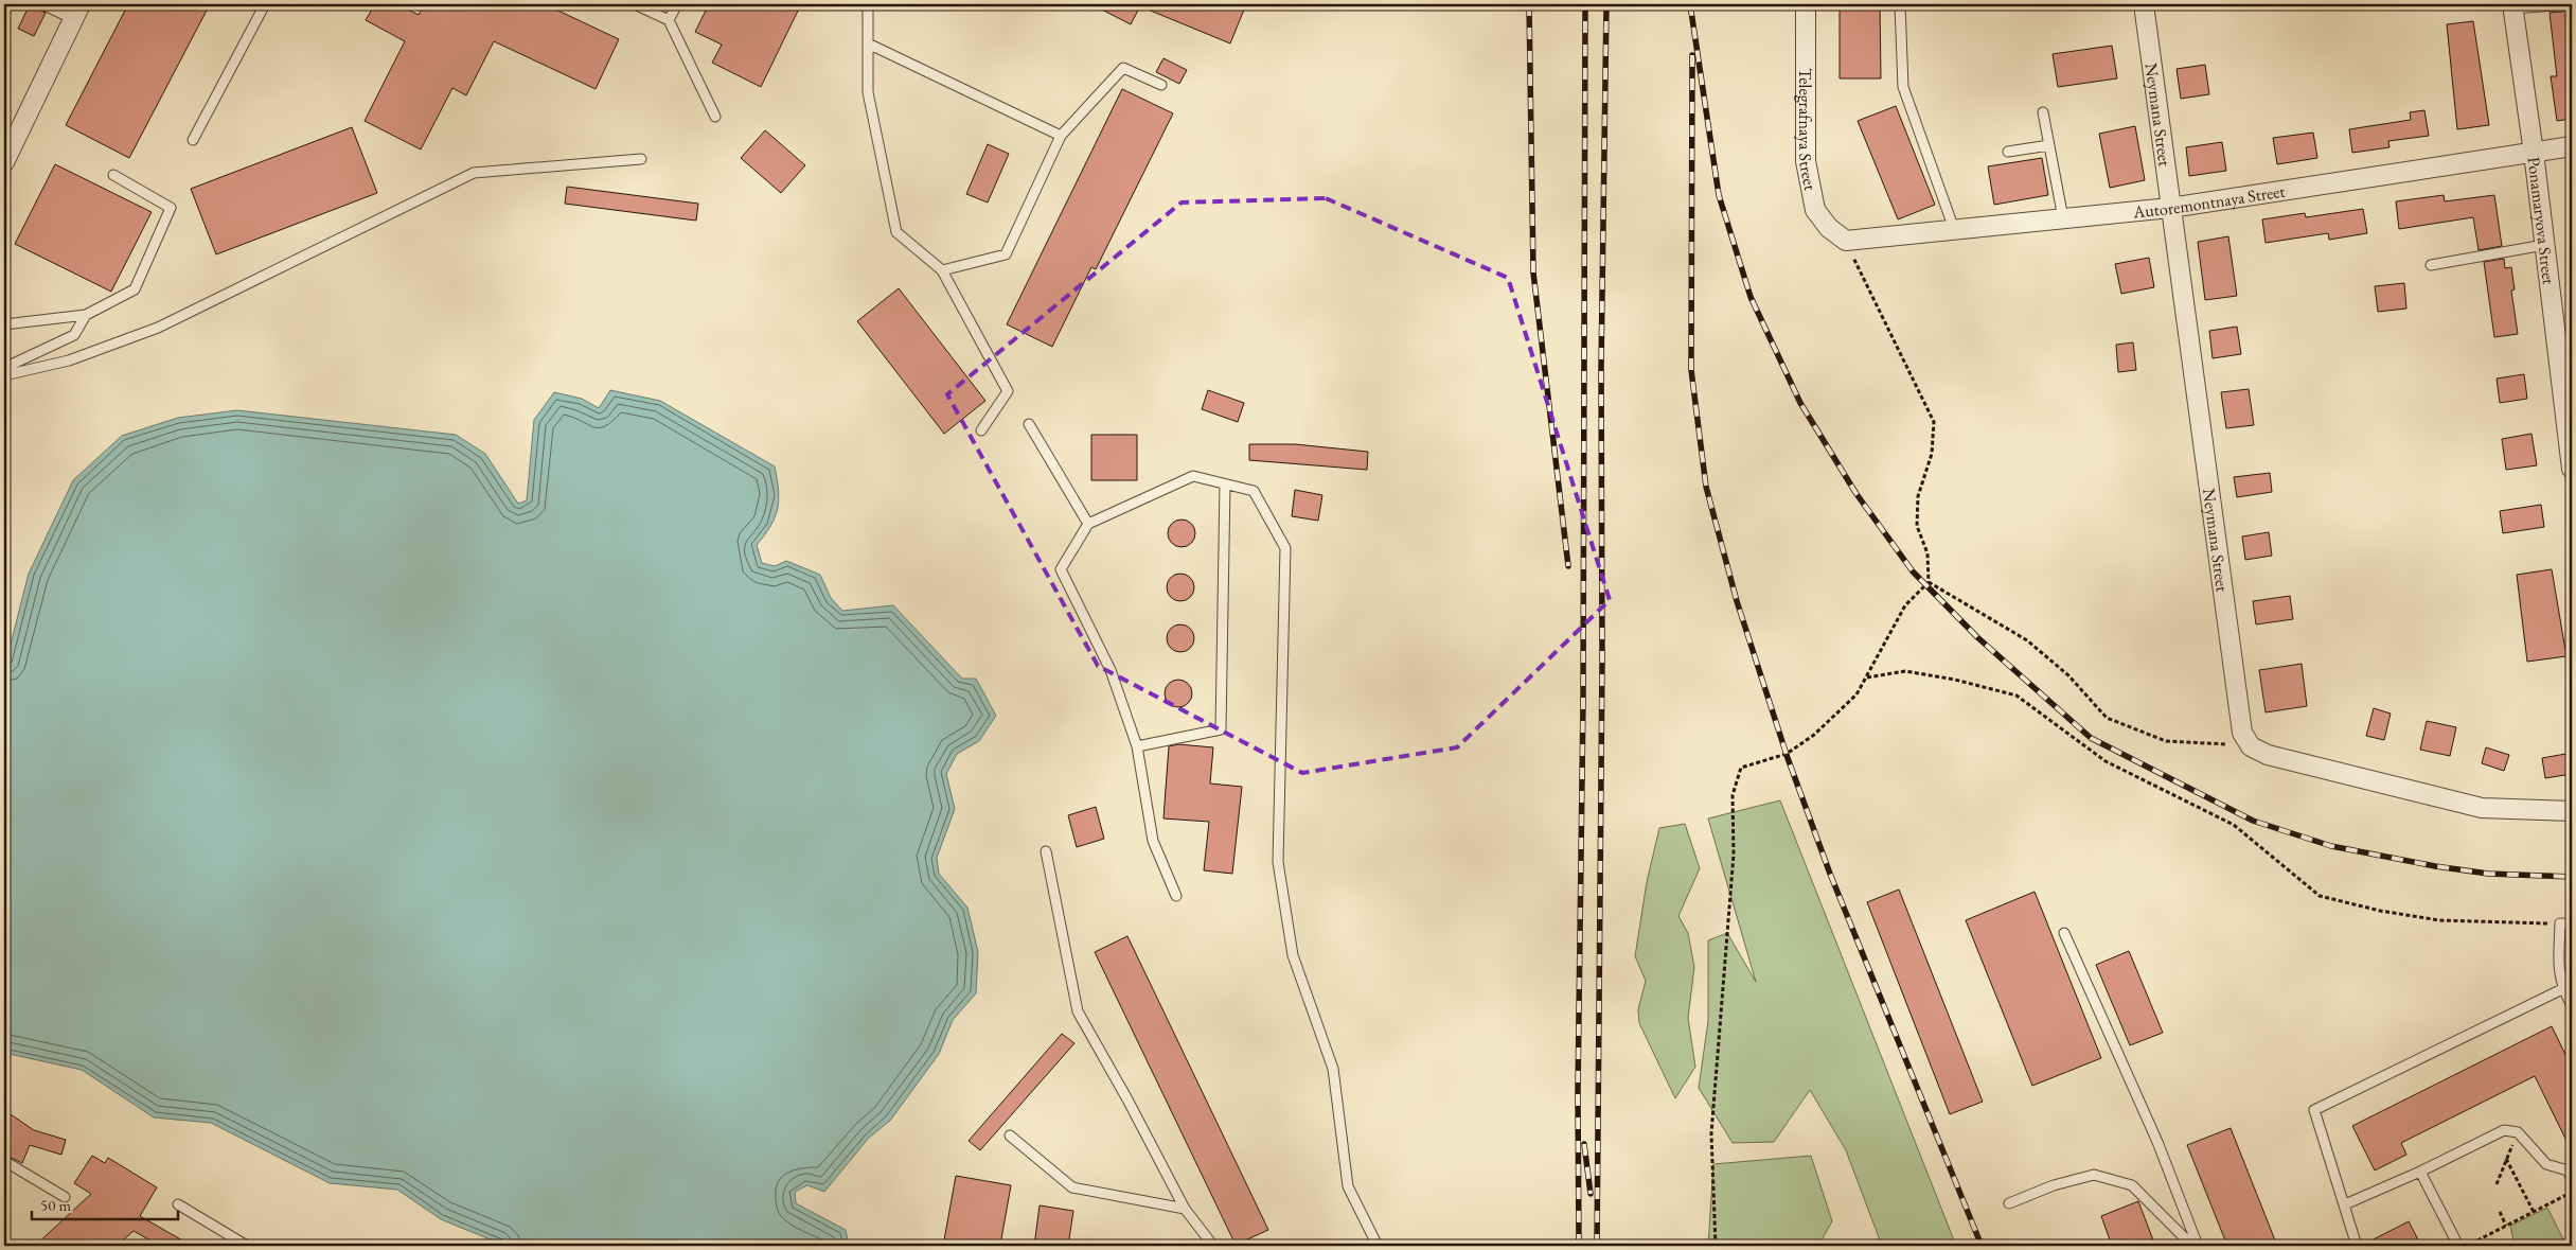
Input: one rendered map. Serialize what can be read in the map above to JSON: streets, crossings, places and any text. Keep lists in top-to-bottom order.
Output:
{
  "streets": {
    "street": [
      "Neymana Street",
      "Telegrafnaya Street",
      "Autoremontnaya Street",
      "Ponamaryova Street"
    ]
  },
  "crossings": [
    ["Neymana Street", "Autoremontnaya Street"],
    ["Telegrafnaya Street", "Autoremontnaya Street"],
    ["Autoremontnaya Street", "Ponamaryova Street"]
  ],
  "scale_bar": "50 m"
}
